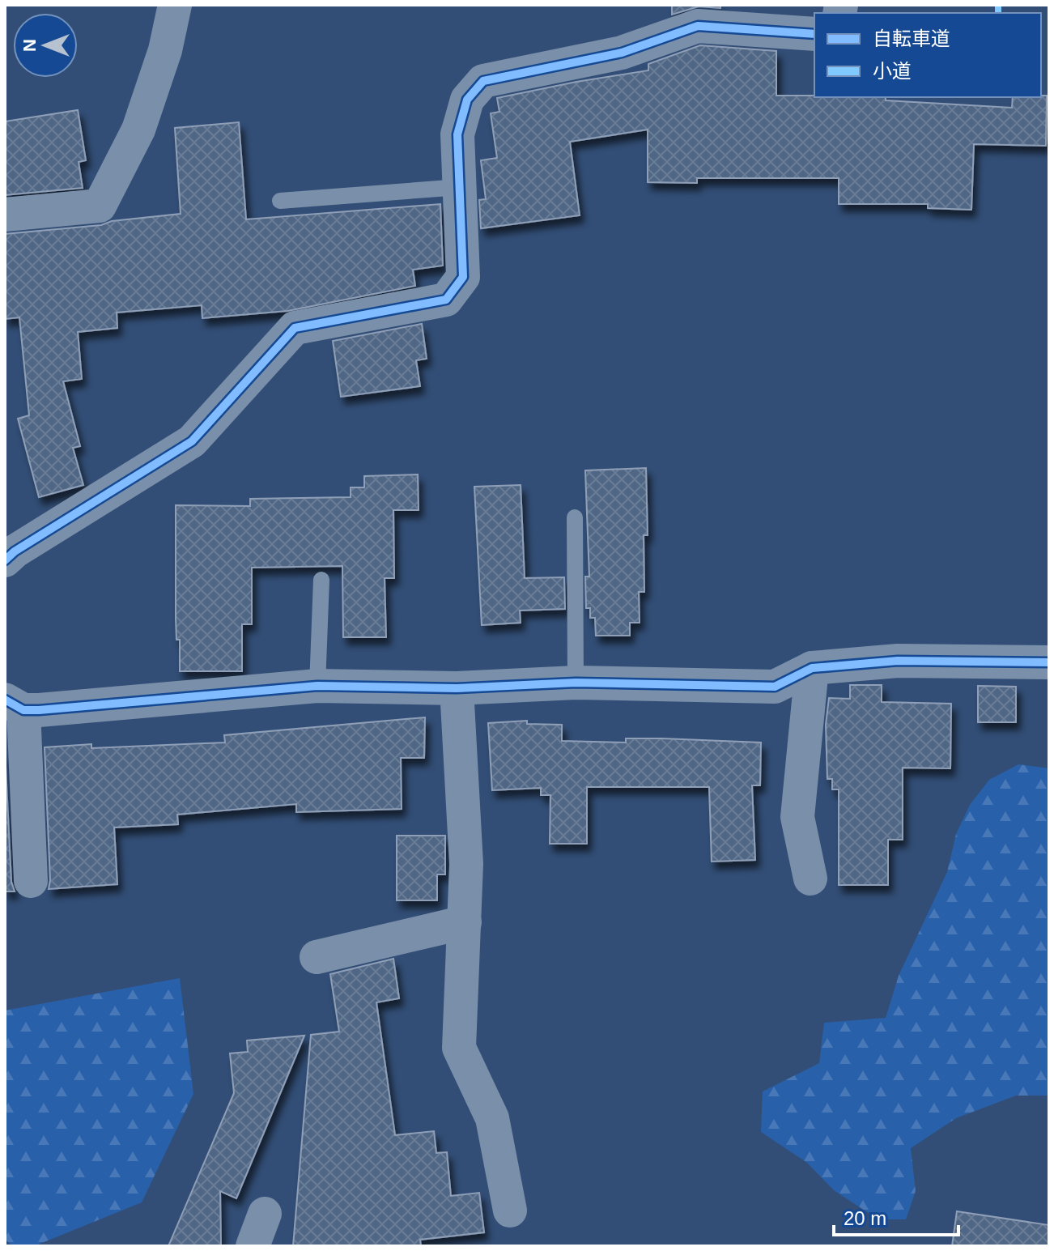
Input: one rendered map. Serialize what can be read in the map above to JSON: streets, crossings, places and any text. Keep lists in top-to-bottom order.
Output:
{
  "legend": ["自転車道", "小道"],
  "scale_bar": "20 m",
  "north": "left"
}
